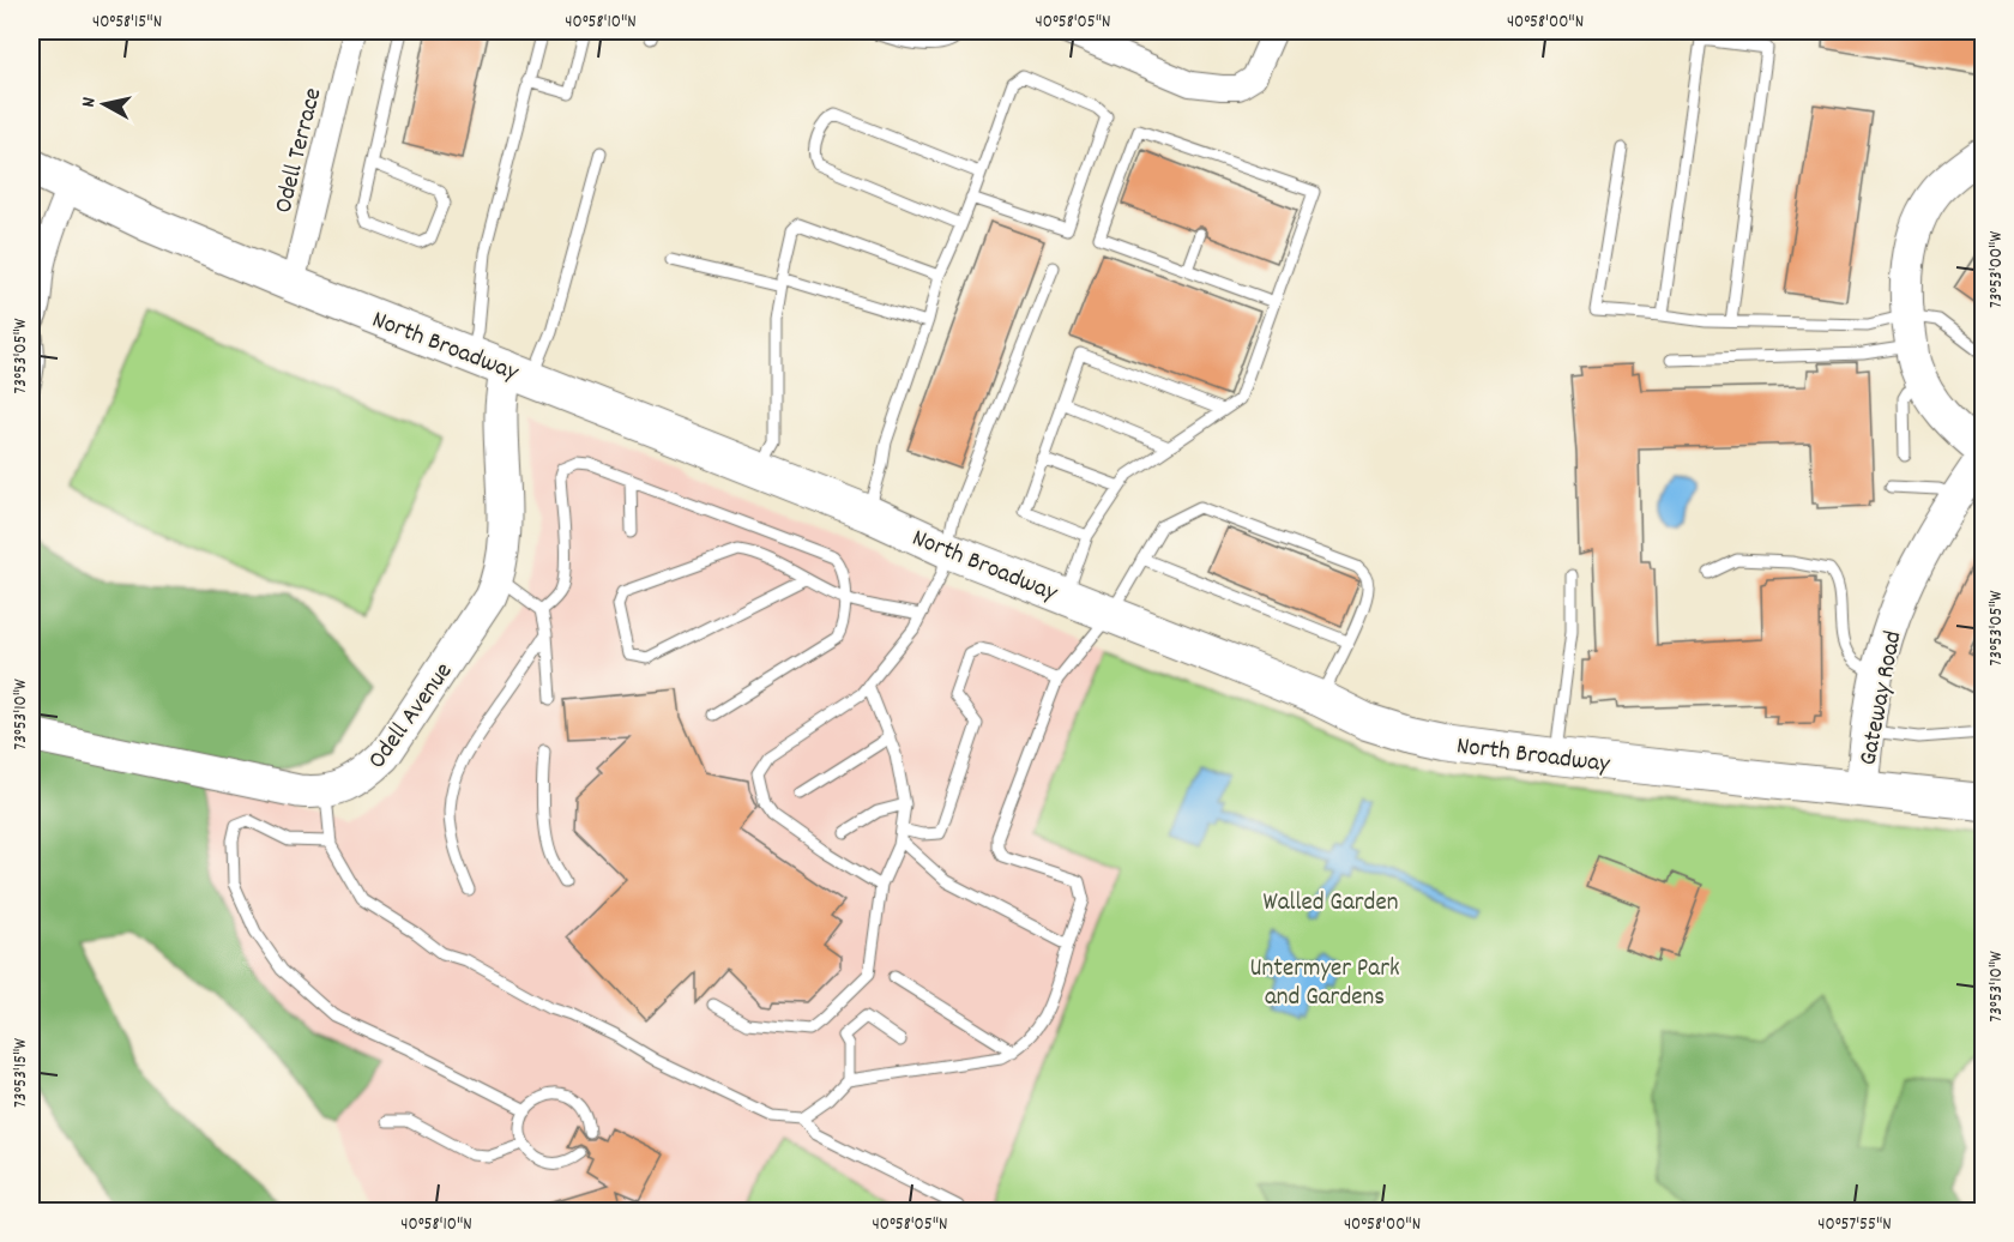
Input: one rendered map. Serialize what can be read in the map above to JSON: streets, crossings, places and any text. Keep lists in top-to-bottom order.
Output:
{
  "streets": {
    "main road": ["North Broadway"],
    "street": ["Odell Terrace", "Gateway Road", "Odell Avenue"]
  },
  "crossings": [
    ["Odell Terrace", "North Broadway"],
    ["North Broadway", "Gateway Road"],
    ["North Broadway", "Odell Avenue"]
  ],
  "parks": ["Walled Garden", "Untermyer Park and Gardens"],
  "north": "left",
  "coordinates": [
    "40°58'15\"N",
    "40°58'10\"N",
    "40°58'05\"N",
    "40°58'00\"N",
    "73°53'00\"W",
    "73°53'05\"W",
    "73°53'10\"W",
    "73°53'15\"W",
    "40°57'55\"N"
  ]
}
